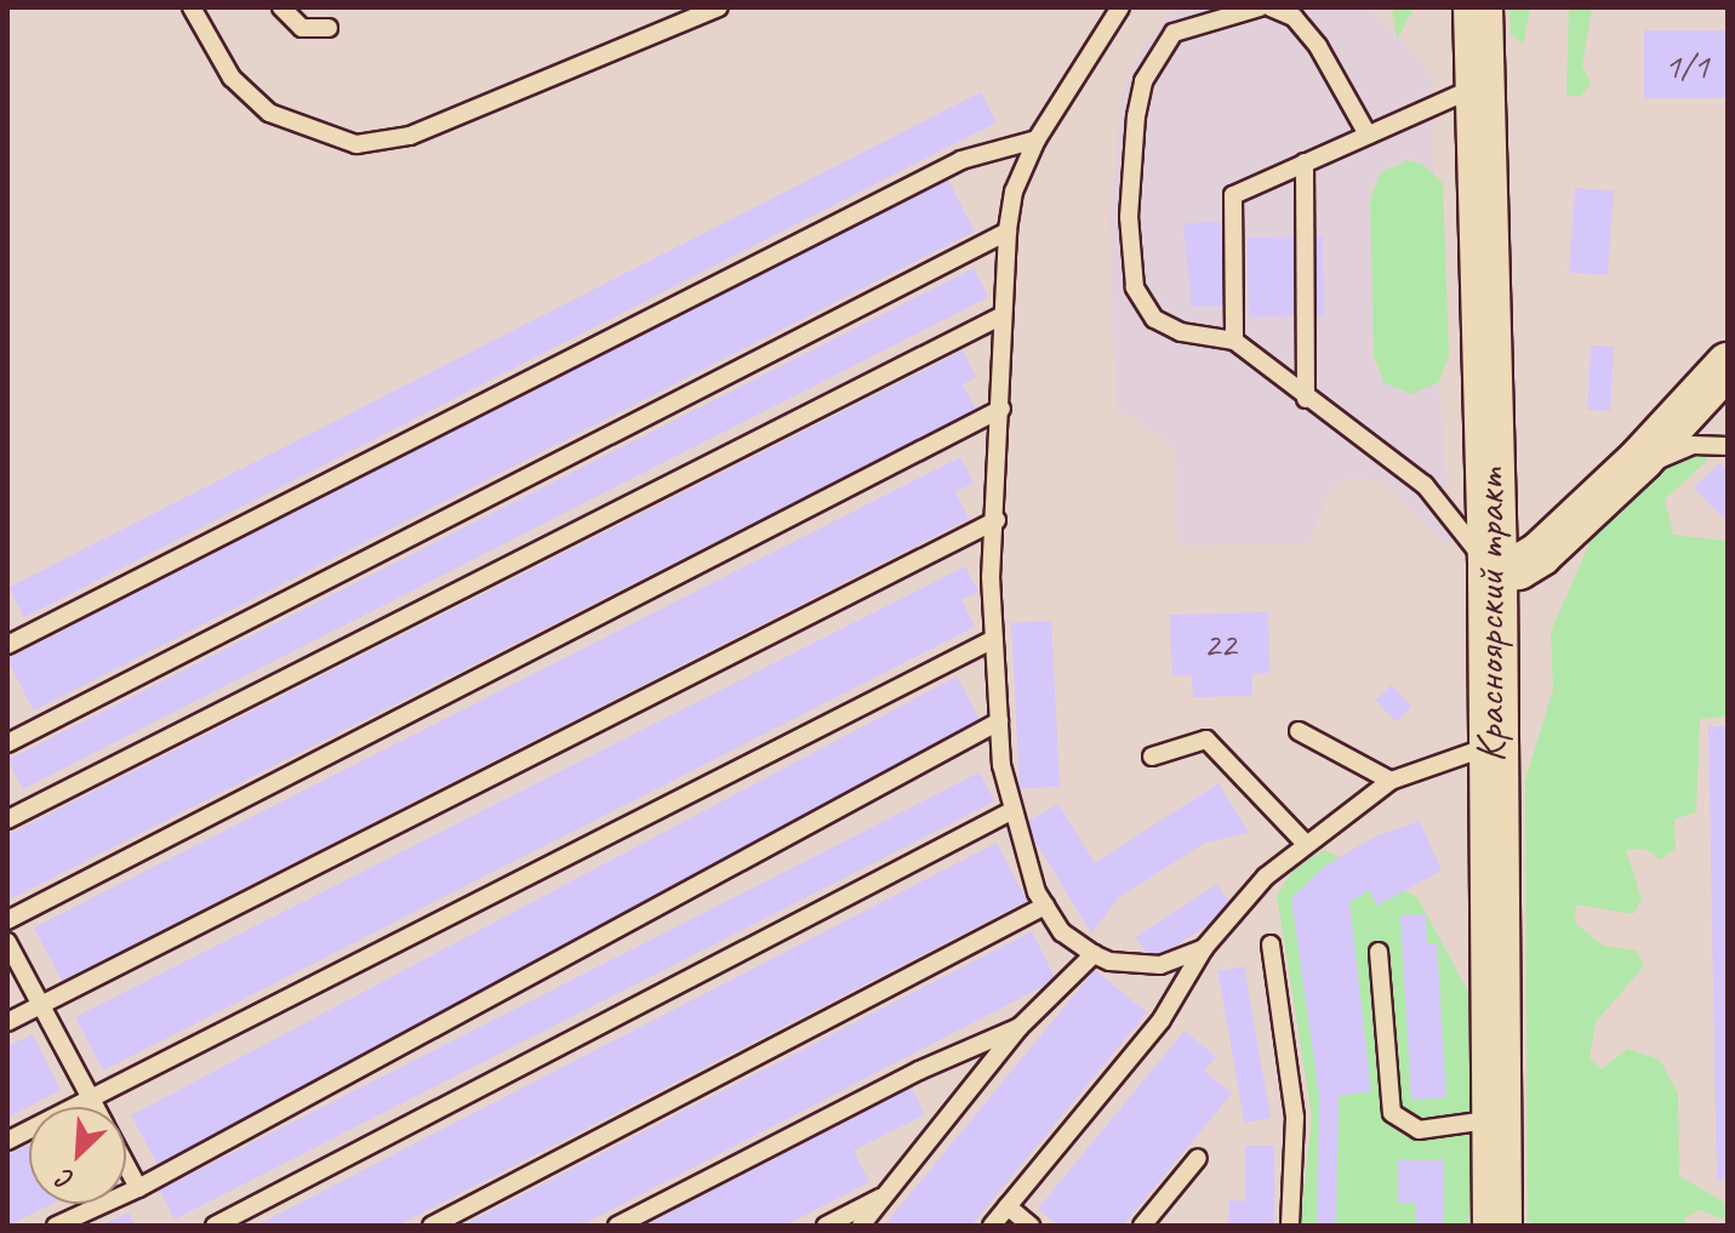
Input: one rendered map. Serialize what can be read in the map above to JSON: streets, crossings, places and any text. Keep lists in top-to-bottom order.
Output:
{
  "streets": {
    "main road": ["Красноярский тракт"]
  },
  "house_numbers": ["1/1", "22"],
  "north": "bottom left"
}
